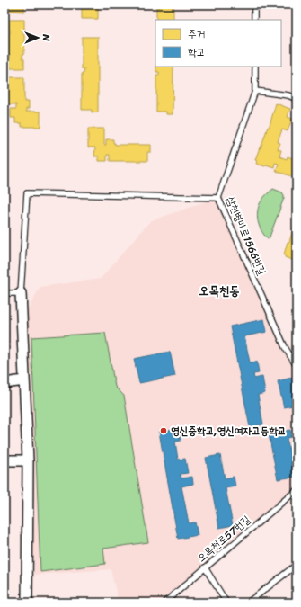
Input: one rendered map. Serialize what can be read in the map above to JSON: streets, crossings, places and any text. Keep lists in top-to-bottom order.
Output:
{
  "streets": {
    "lane": ["삼천병마로1566번길", "오목천로57번길"]
  },
  "districts": ["오목천동"],
  "places": ["영신중학교,영신여자고등학교"],
  "legend": ["주거", "학교"],
  "north": "right"
}
